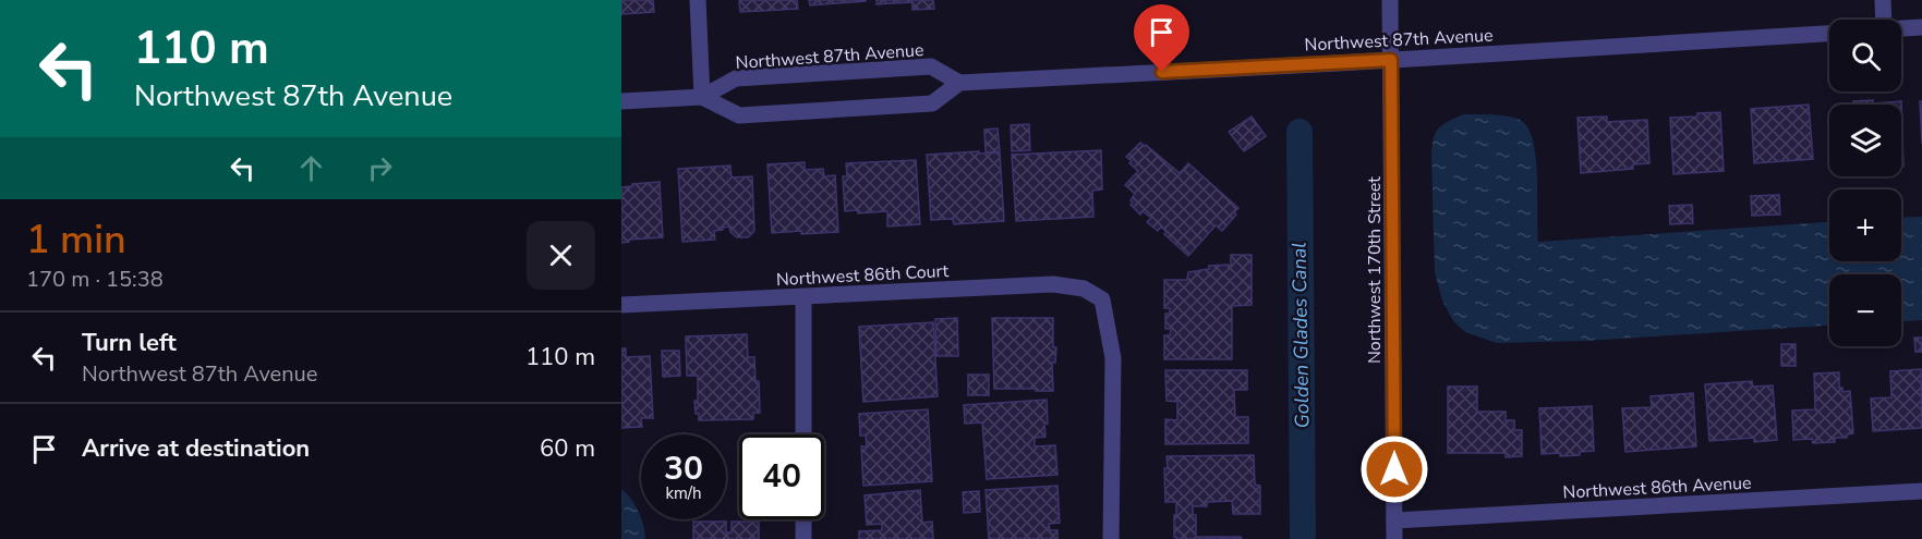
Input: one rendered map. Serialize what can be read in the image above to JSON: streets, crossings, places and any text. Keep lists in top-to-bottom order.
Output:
{
  "streets": {
    "street": [
      "Northwest 87th Avenue",
      "Northwest 170th Street",
      "Northwest 86th Court",
      "Northwest 86th Avenue"
    ]
  },
  "crossings": [
    ["Northwest 87th Avenue", "Northwest 170th Street"],
    ["Northwest 170th Street", "Northwest 86th Avenue"]
  ],
  "water": ["Golden Glades Canal"],
  "page": {
    "turn": ["110 m", "Northwest 87th Avenue"],
    "map_buttons": ["+", "−"],
    "heading": ["1 min", "170 m · 15:38"],
    "list": [
      {
        "name": "Turn left",
        "note": "Northwest 87th Avenue",
        "value": "110 m"
      },
      {
        "name": "Arrive at destination",
        "value": "60 m"
      }
    ],
    "speed": "30 km/h",
    "limit": "40"
  }
}
